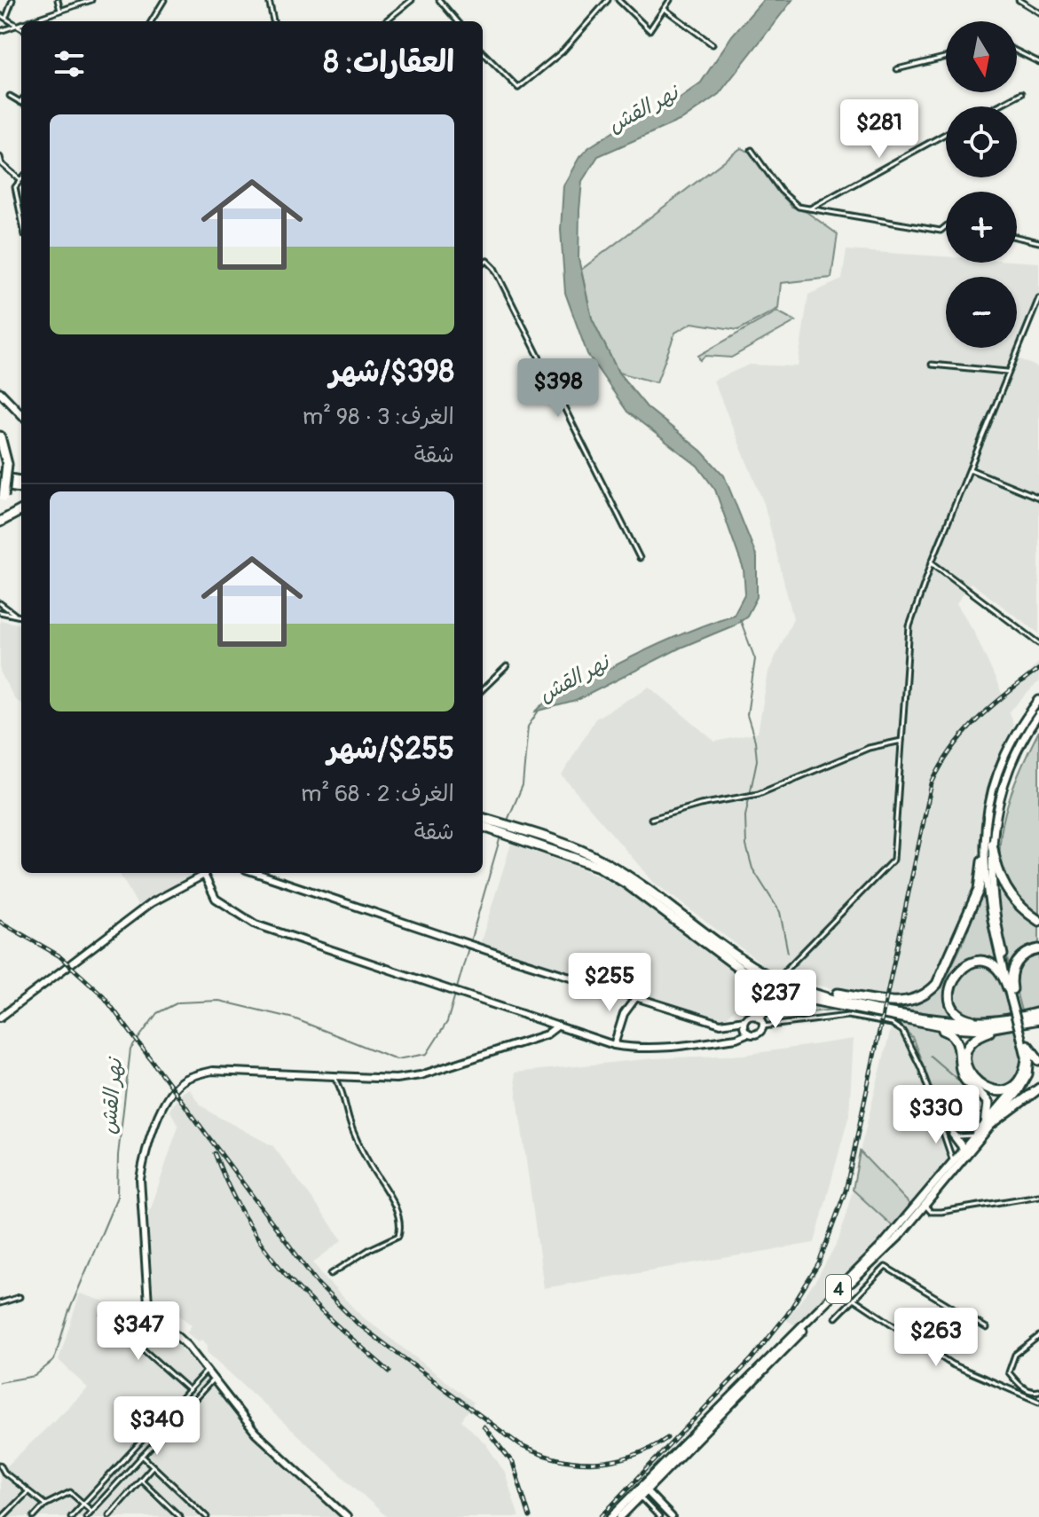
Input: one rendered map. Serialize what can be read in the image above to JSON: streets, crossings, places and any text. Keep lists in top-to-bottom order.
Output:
{
  "streets": {
    "main road": ["4"]
  },
  "water": ["نهر القش"],
  "north": "bottom",
  "page": {
    "map_buttons": ["+", "−"],
    "heading": "العقارات: 8",
    "price": [
      "$281",
      "$398",
      "$255",
      "$237",
      "$330",
      "$347",
      "$263",
      "$340"
    ],
    "list": [
      {
        "name": "$398/شهر",
        "note": "الغرف: 3 · 98 m² · شقة"
      },
      {
        "name": "$255/شهر",
        "note": "الغرف: 2 · 68 m² · شقة"
      }
    ]
  }
}
